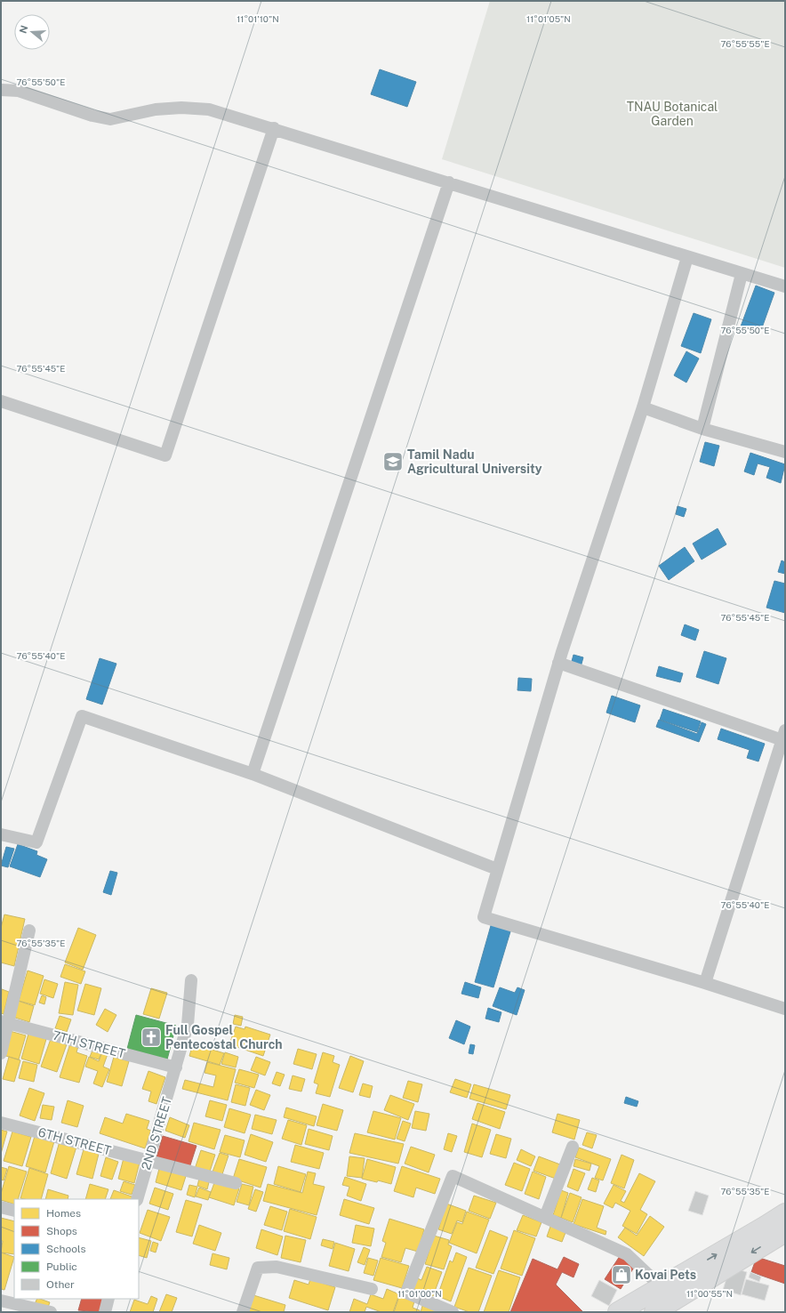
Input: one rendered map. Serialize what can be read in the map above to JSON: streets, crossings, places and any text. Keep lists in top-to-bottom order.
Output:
{
  "streets": {
    "street": ["7TH STREET", "2ND STREET", "6TH STREET"]
  },
  "crossings": [
    ["7TH STREET", "2ND STREET"],
    ["2ND STREET", "6TH STREET"]
  ],
  "parks": ["TNAU Botanical Garden"],
  "places": {
    "school or university": ["Tamil Nadu Agricultural University"],
    "church": ["Full Gospel Pentecostal Church"],
    "shop": ["Kovai Pets"]
  },
  "legend": [
    "Homes",
    "Shops",
    "Schools",
    "Public",
    "Other"
  ],
  "north": "left",
  "coordinates": [
    "11°01'10\"N",
    "11°01'05\"N",
    "76°55'55\"E",
    "76°55'50\"E",
    "76°55'45\"E",
    "76°55'40\"E",
    "76°55'35\"E",
    "11°01'00\"N",
    "11°00'55\"N"
  ]
}
